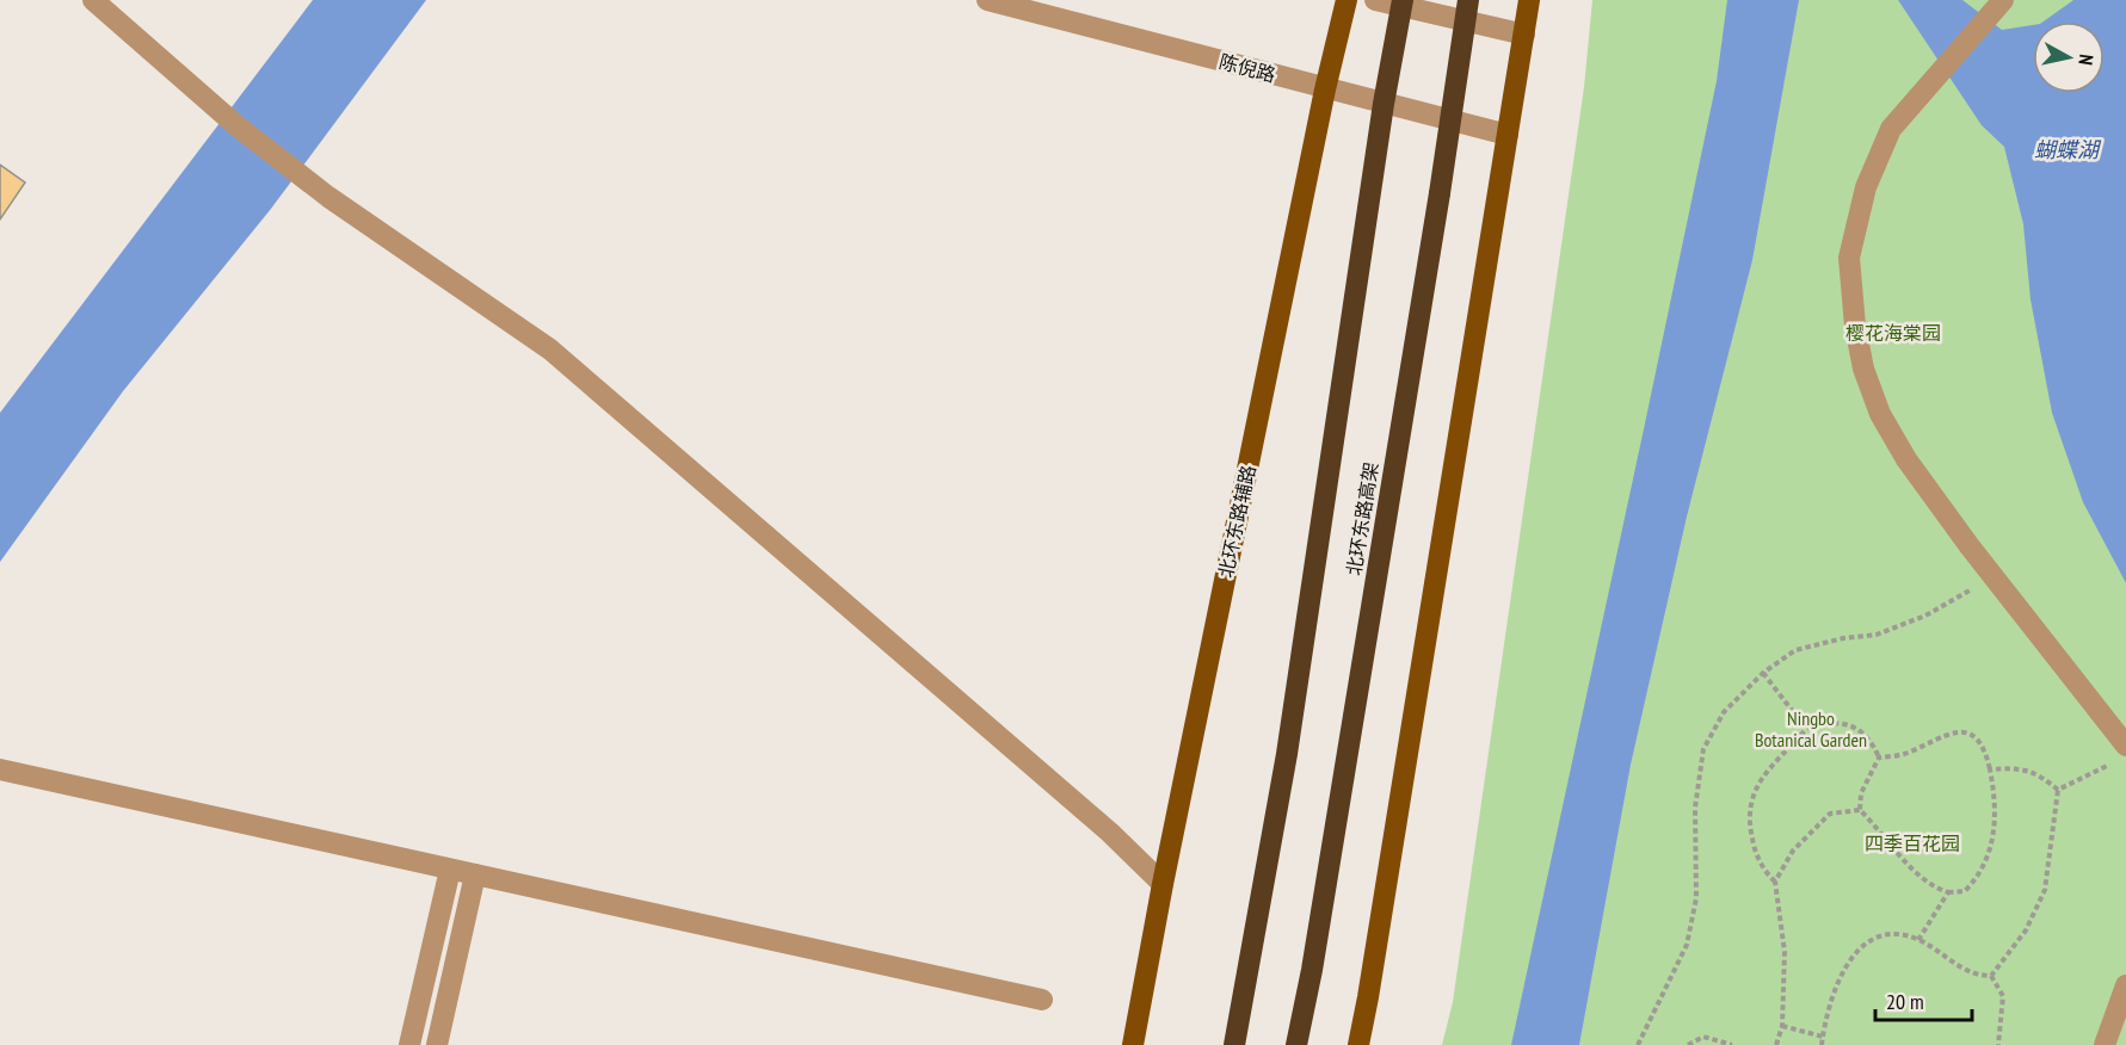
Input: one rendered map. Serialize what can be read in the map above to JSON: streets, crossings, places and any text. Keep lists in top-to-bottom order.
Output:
{
  "streets": {
    "highway": ["北环东路高架"],
    "main road": ["北环东路辅路"],
    "street": ["陈倪路"]
  },
  "crossings": [
    ["陈倪路", "北环东路辅路"]
  ],
  "water": ["蝴蝶湖"],
  "parks": ["樱花海棠园", "Ningbo Botanical Garden", "四季百花园"],
  "scale_bar": "20 m",
  "north": "right"
}
